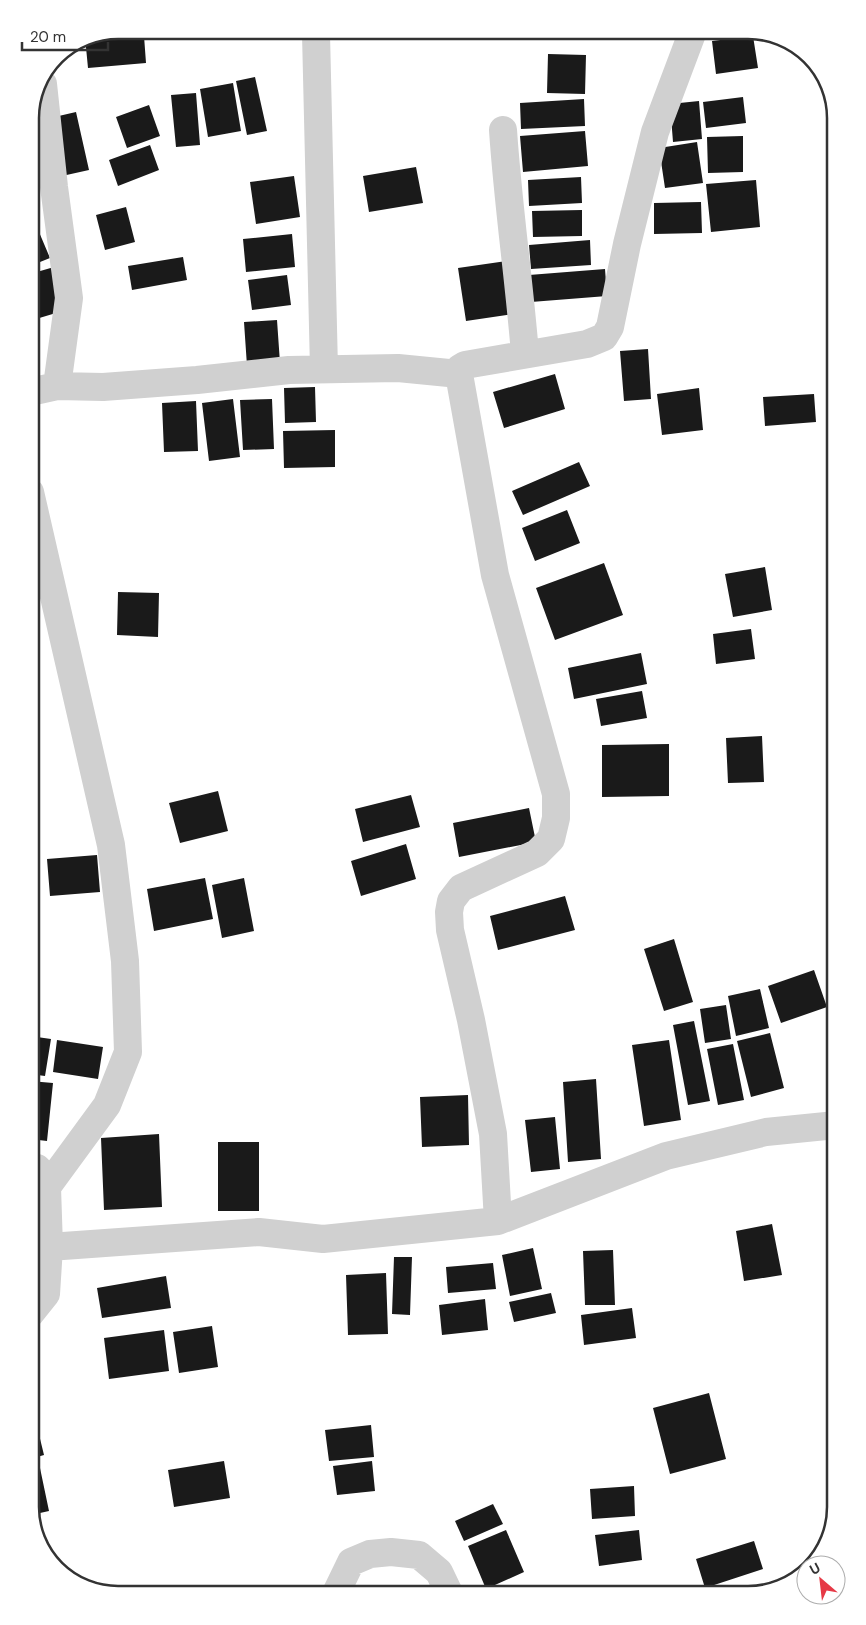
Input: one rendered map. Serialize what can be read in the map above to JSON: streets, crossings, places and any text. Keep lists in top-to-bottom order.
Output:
{
  "scale_bar": "20 m",
  "north": "top left"
}
